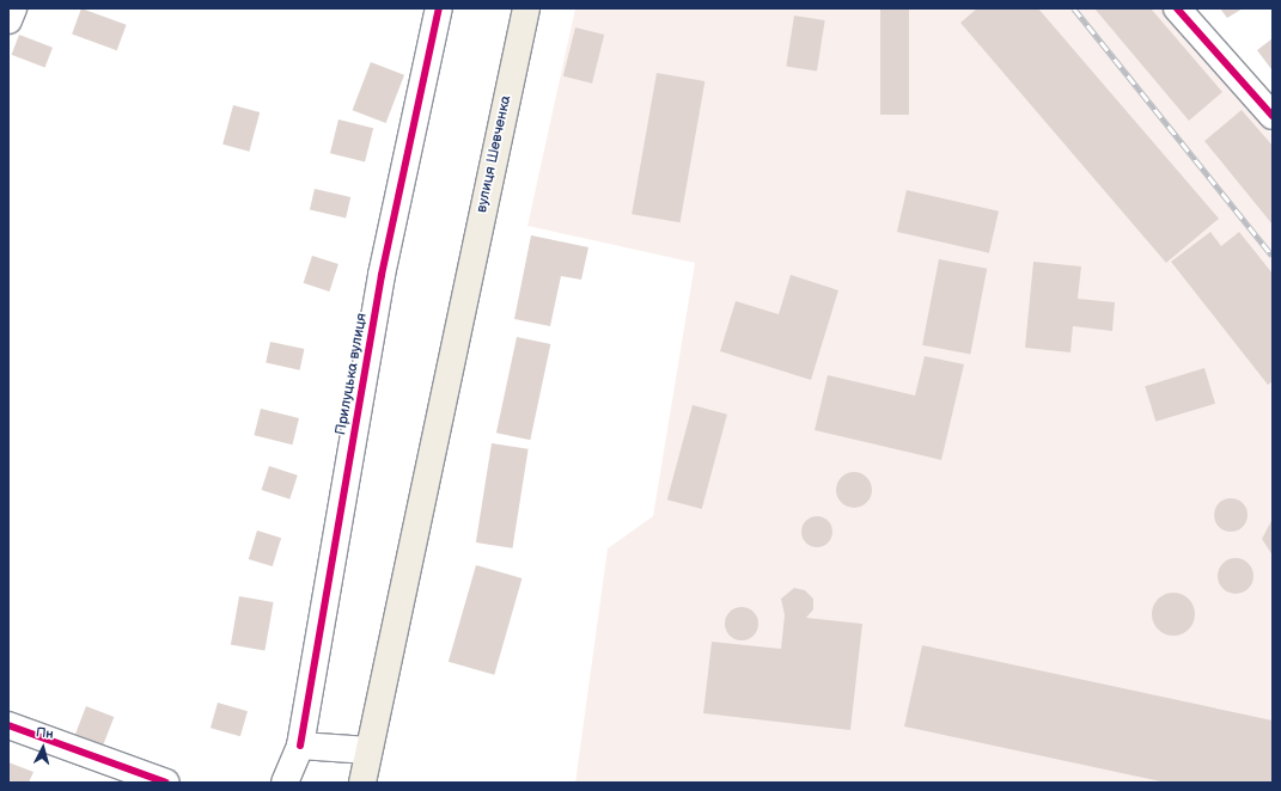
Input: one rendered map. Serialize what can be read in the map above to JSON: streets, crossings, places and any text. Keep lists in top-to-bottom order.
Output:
{
  "streets": {
    "main road": ["вулиця Шевченка"],
    "street": ["Прилуцька вулиця"]
  },
  "north": "top"
}
